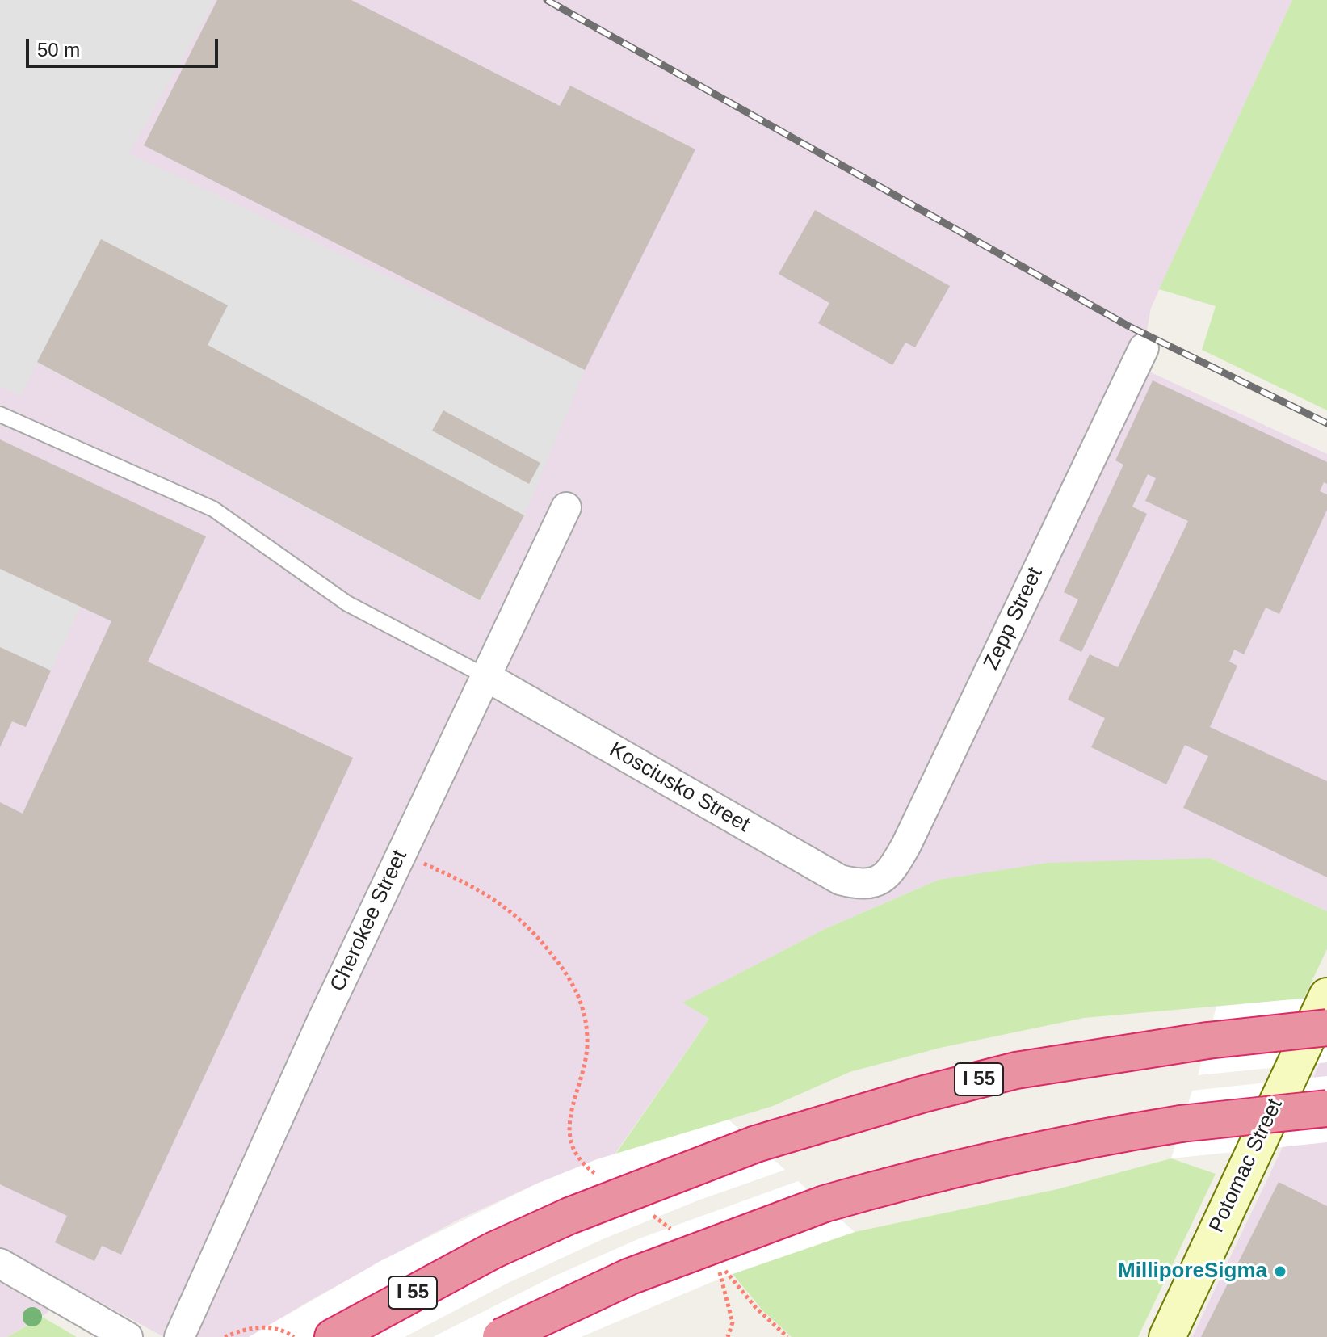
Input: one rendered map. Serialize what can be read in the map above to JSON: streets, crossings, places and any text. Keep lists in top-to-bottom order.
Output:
{
  "streets": {
    "highway": ["I 55"],
    "street": [
      "Zepp Street",
      "Kosciusko Street",
      "Cherokee Street",
      "Potomac Street"
    ]
  },
  "crossings": [
    ["Zepp Street", "Kosciusko Street"],
    ["Kosciusko Street", "Cherokee Street"]
  ],
  "places": ["MilliporeSigma"],
  "scale_bar": "50 m"
}
